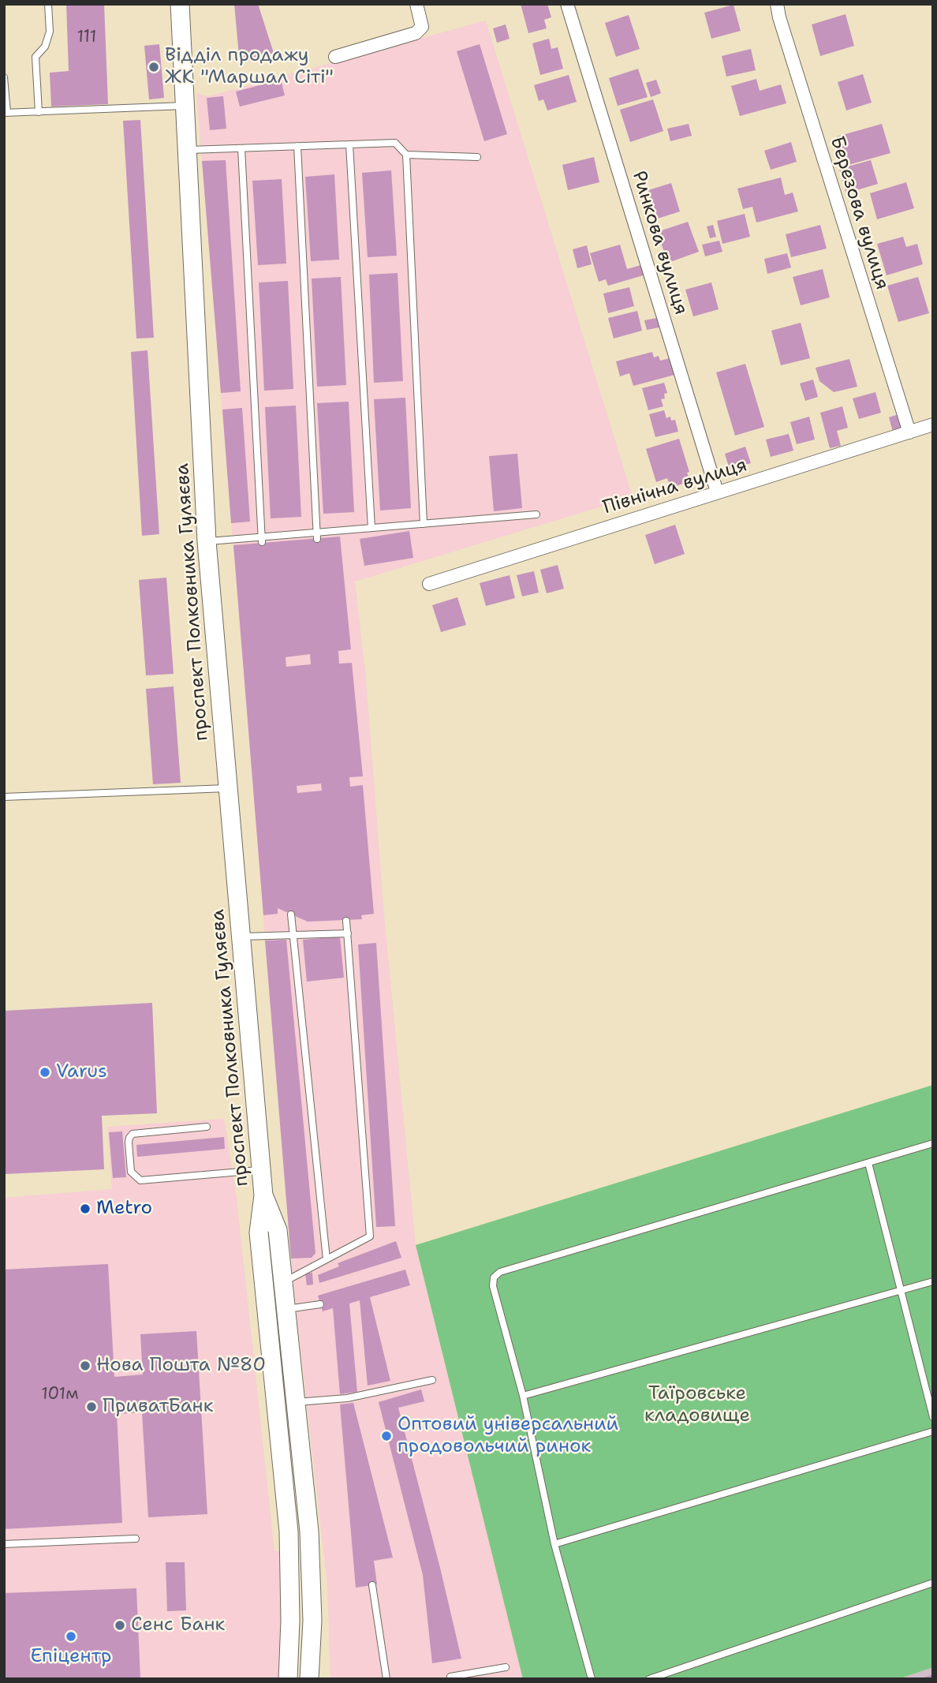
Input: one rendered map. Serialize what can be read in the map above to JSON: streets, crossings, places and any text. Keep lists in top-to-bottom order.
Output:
{
  "streets": {
    "main road": ["проспект Полковника Гуляєва"],
    "street": ["Березова вулиця", "Ринкова вулиця", "Північна вулиця"]
  },
  "crossings": [
    ["Березова вулиця", "Північна вулиця"],
    ["Ринкова вулиця", "Північна вулиця"]
  ],
  "parks": ["Таїровське кладовище"],
  "places": [
    "Відділ продажу ЖК \"Маршал Сіті\"",
    "Varus",
    "Metro",
    "Нова Пошта №80",
    "ПриватБанк",
    "Оптовий універсальний продовольчий ринок",
    "Сенс Банк",
    "Епіцентр"
  ],
  "house_numbers": ["111", "101м"]
}
